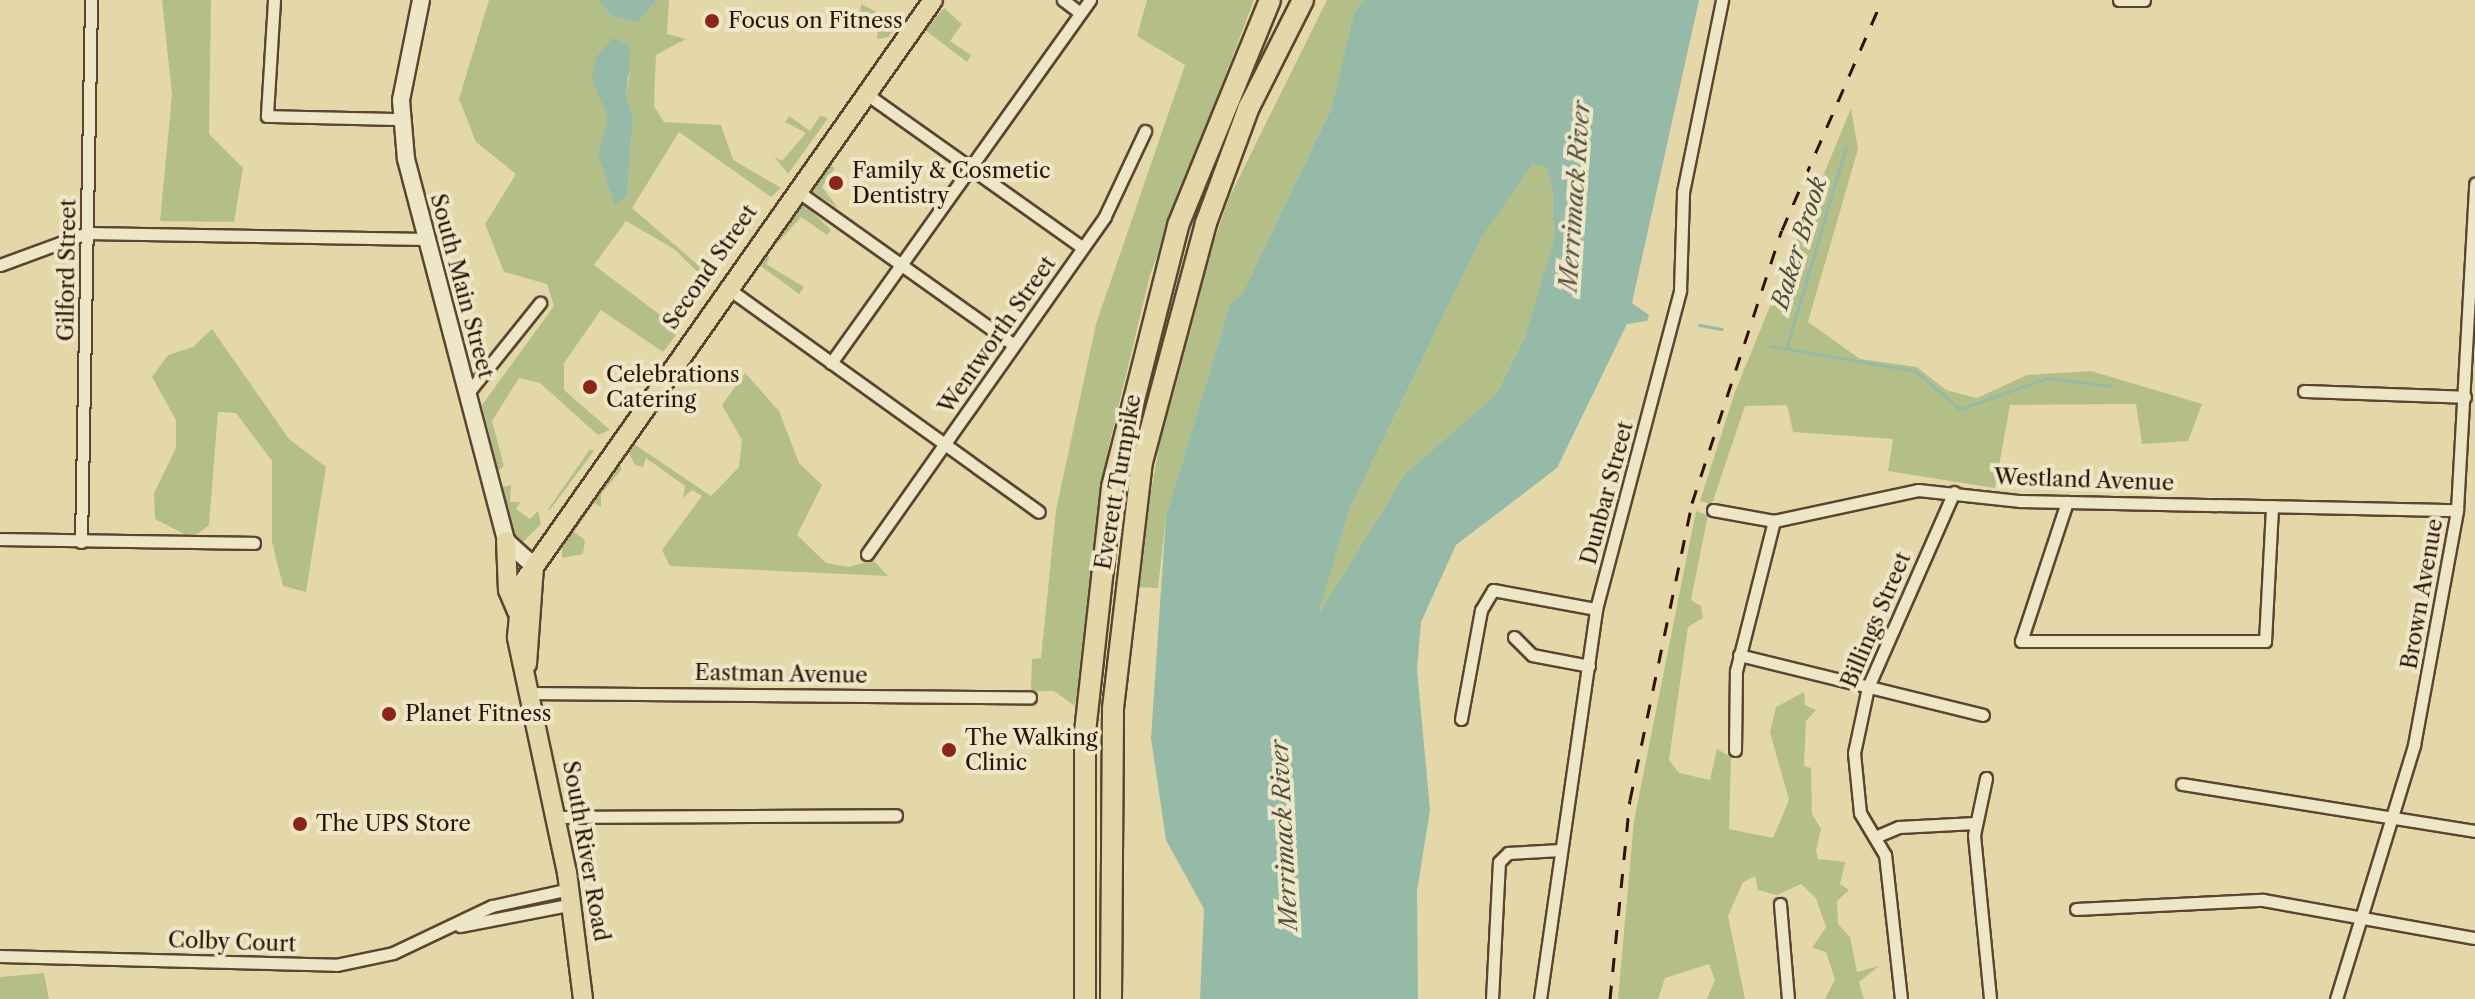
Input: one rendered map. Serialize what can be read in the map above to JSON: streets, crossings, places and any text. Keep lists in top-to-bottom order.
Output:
{
  "streets": {
    "highway": ["Everett Turnpike"],
    "main road": ["Second Street", "South Main Street", "South River Road"],
    "street": [
      "Gilford Street",
      "Wentworth Street",
      "Westland Avenue",
      "Dunbar Street",
      "Brown Avenue",
      "Billings Street",
      "Eastman Avenue",
      "Colby Court"
    ]
  },
  "crossings": [
    ["Second Street", "South River Road"],
    ["South Main Street", "South River Road"],
    ["Westland Avenue", "Brown Avenue"],
    ["Westland Avenue", "Billings Street"],
    ["Eastman Avenue", "South River Road"],
    ["South River Road", "Colby Court"]
  ],
  "water": ["Merrimack River", "Baker Brook"],
  "places": [
    "Focus on Fitness",
    "Family & Cosmetic Dentistry",
    "Celebrations Catering",
    "Planet Fitness",
    "The Walking Clinic",
    "The UPS Store"
  ]
}
